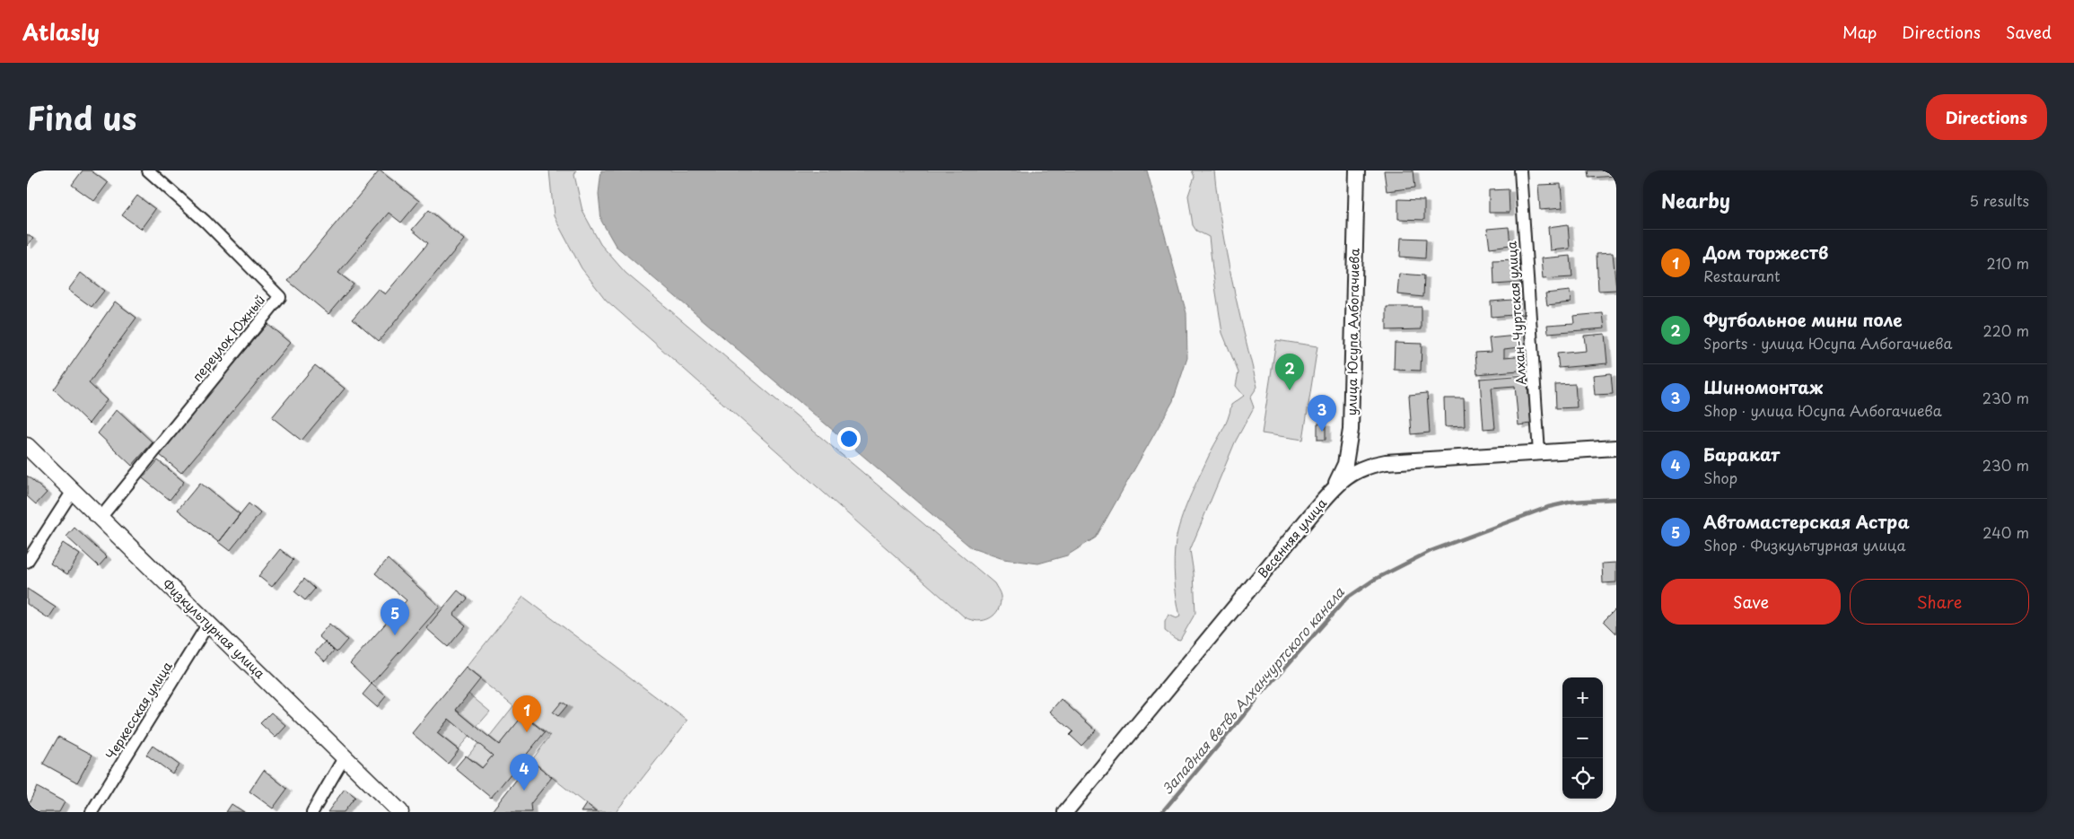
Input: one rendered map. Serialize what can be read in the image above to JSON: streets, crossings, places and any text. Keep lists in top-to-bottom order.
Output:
{
  "streets": {
    "main road": ["Физкультурная улица"],
    "street": [
      "Алхан-Чуртская улица",
      "улица Юсупа Албогачиева",
      "переулок Южный",
      "Весенняя улица",
      "Черкесская улица"
    ]
  },
  "crossings": [
    ["Алхан-Чуртская улица", "Весенняя улица"],
    ["улица Юсупа Албогачиева", "Весенняя улица"],
    ["переулок Южный", "Физкультурная улица"],
    ["Физкультурная улица", "Черкесская улица"]
  ],
  "water": ["Западная ветвь Алханчуртского канала"],
  "page": {
    "header": "Atlasly",
    "nav": ["Map", "Directions", "Saved"],
    "title": "Find us",
    "buttons": [
      "Directions",
      ["Save", "Share"]
    ],
    "heading": ["Nearby", "5 results"],
    "list": [
      {
        "mark": "1",
        "name": "Дом торжеств",
        "note": "Restaurant",
        "value": "210 m"
      },
      {
        "mark": "2",
        "name": "Футбольное мини поле",
        "note": "Sports · улица Юсупа Албогачиева",
        "value": "220 m"
      },
      {
        "mark": "3",
        "name": "Шиномонтаж",
        "note": "Shop · улица Юсупа Албогачиева",
        "value": "230 m"
      },
      {
        "mark": "4",
        "name": "Баракат",
        "note": "Shop",
        "value": "230 m"
      },
      {
        "mark": "5",
        "name": "Автомастерская Астра",
        "note": "Shop · Физкультурная улица",
        "value": "240 m"
      }
    ],
    "pins": [
      "2",
      "3",
      "5",
      "1",
      "4"
    ],
    "map_buttons": ["+", "−"]
  }
}
